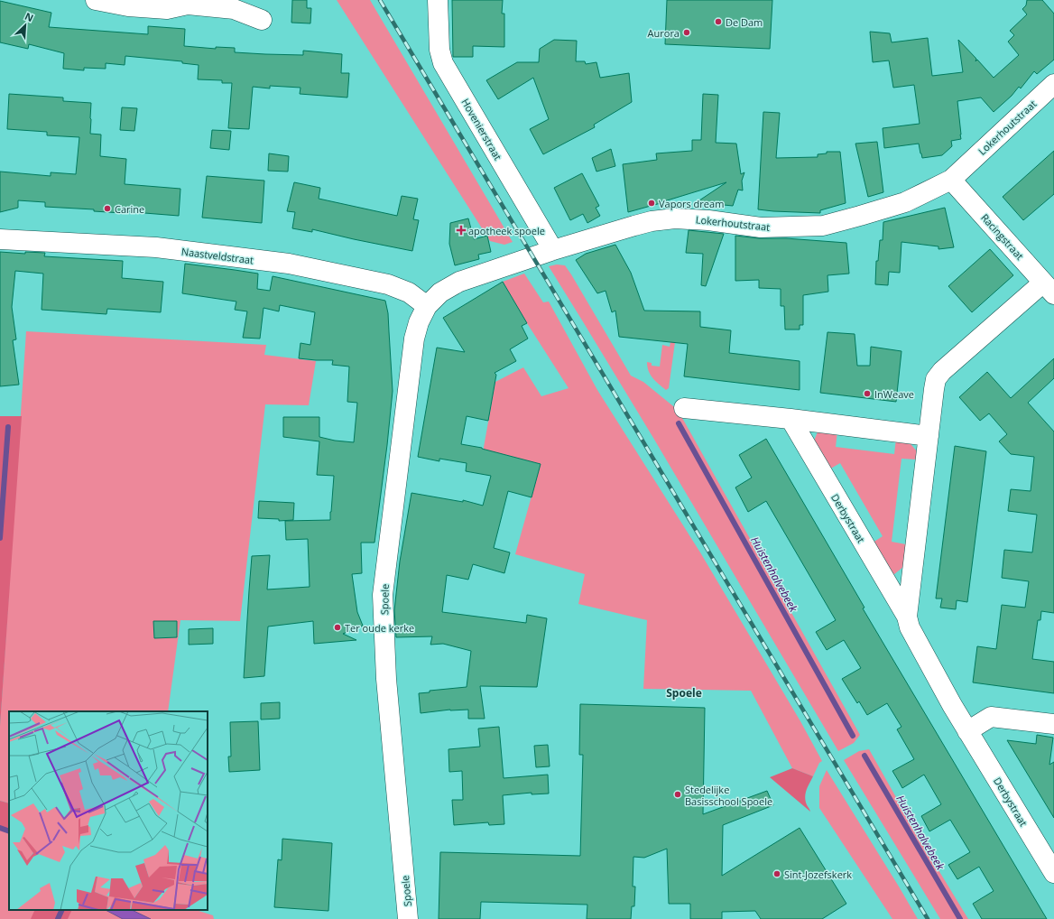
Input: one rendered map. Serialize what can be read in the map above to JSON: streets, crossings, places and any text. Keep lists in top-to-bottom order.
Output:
{
  "streets": {
    "street": [
      "Lokerhoutstraat",
      "Hovenierstraat",
      "Racingstraat",
      "Naastveldstraat",
      "Derbystraat",
      "Spoele"
    ]
  },
  "crossings": [
    ["Lokerhoutstraat", "Hovenierstraat"],
    ["Lokerhoutstraat", "Racingstraat"],
    ["Lokerhoutstraat", "Naastveldstraat"],
    ["Lokerhoutstraat", "Spoele"],
    ["Racingstraat", "Derbystraat"],
    ["Naastveldstraat", "Spoele"]
  ],
  "districts": ["Spoele"],
  "water": ["Huistenhalvebeek"],
  "places": {
    "other": [
      "De Dam",
      "Aurora",
      "Vapors dream",
      "Carine",
      "InWeave",
      "Ter oude kerke",
      "Stedelijke Basisschool Spoele",
      "Sint-Jozefskerk"
    ],
    "health": ["apotheek spoele"]
  },
  "north": "top right"
}
